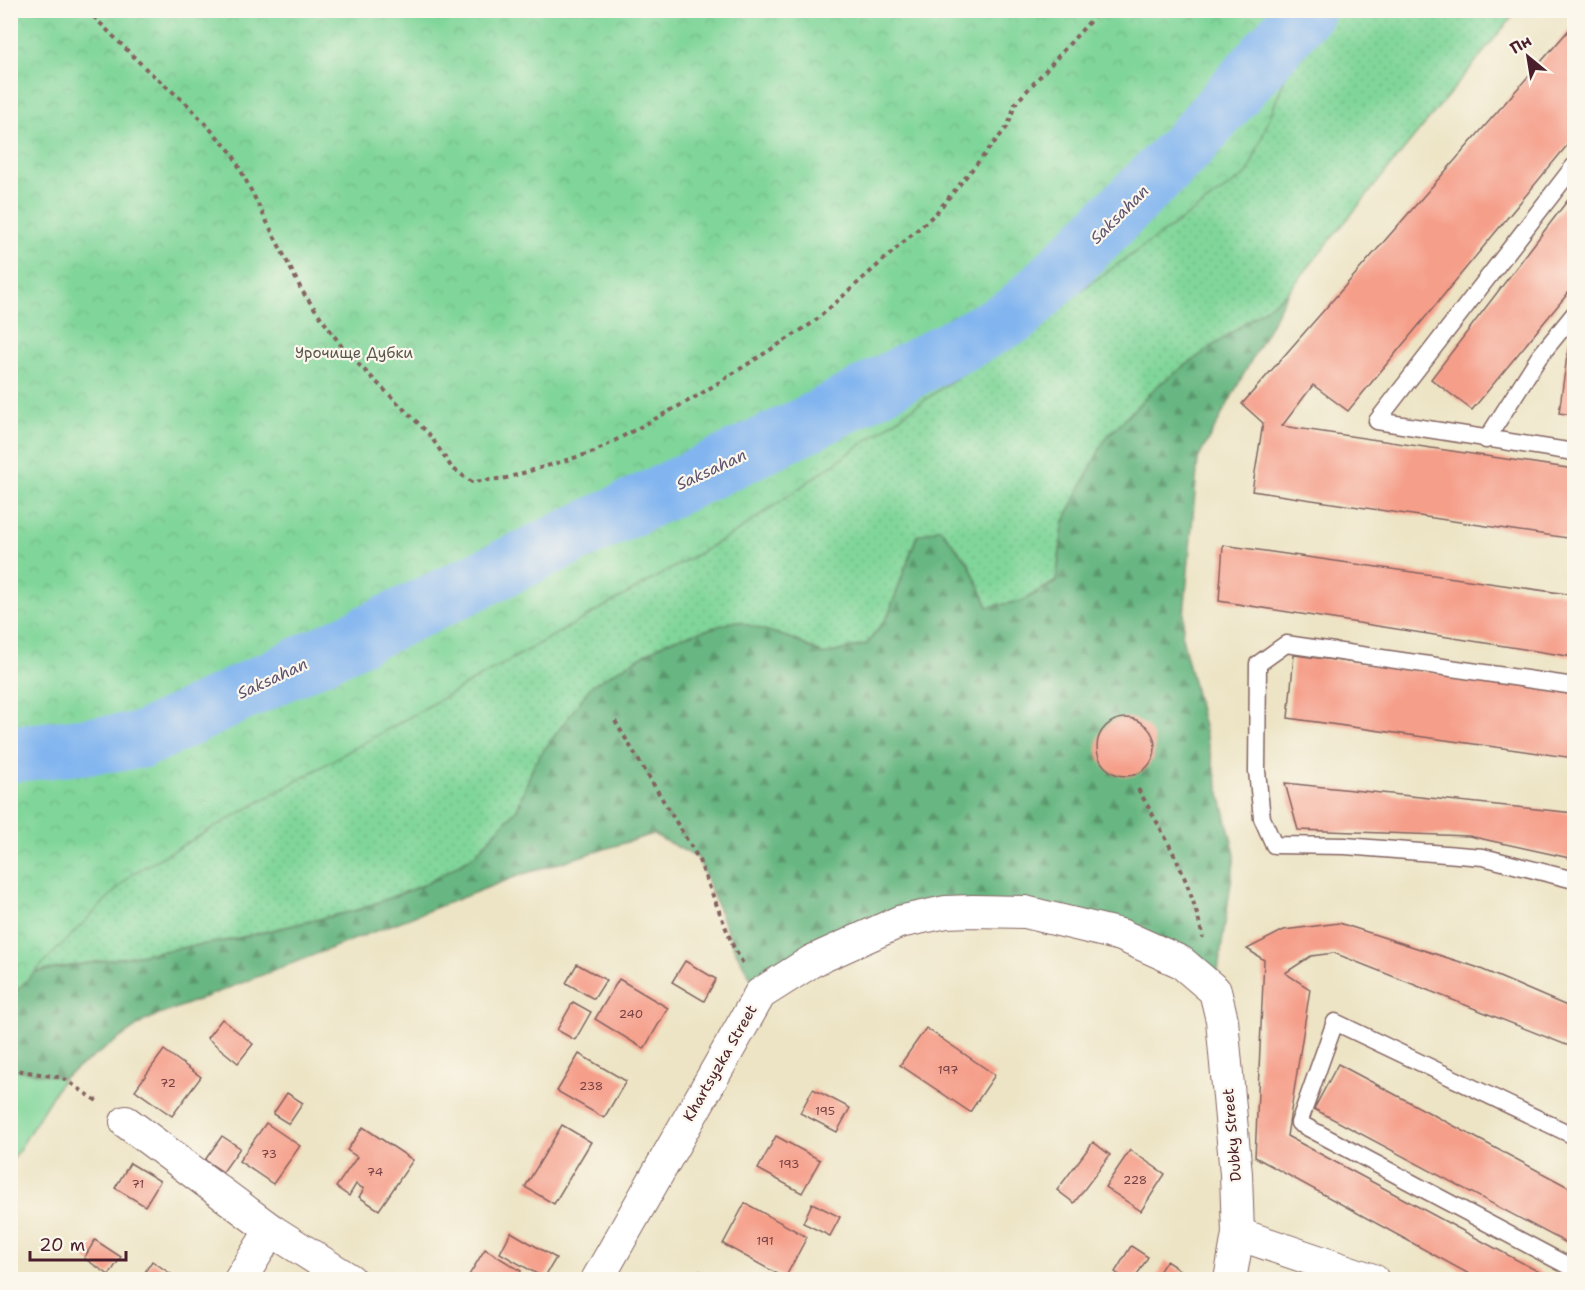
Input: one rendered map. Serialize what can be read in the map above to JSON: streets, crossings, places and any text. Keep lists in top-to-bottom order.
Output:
{
  "streets": {
    "street": ["Khartsyzka Street", "Dubky Street"]
  },
  "crossings": [
    ["Khartsyzka Street", "Dubky Street"]
  ],
  "water": ["Saksahan"],
  "parks": ["Урочище Дубки"],
  "house_numbers": [
    "240",
    "197",
    "72",
    "238",
    "195",
    "73",
    "193",
    "74",
    "228",
    "71",
    "191"
  ],
  "scale_bar": "20 m",
  "north": "top left"
}
